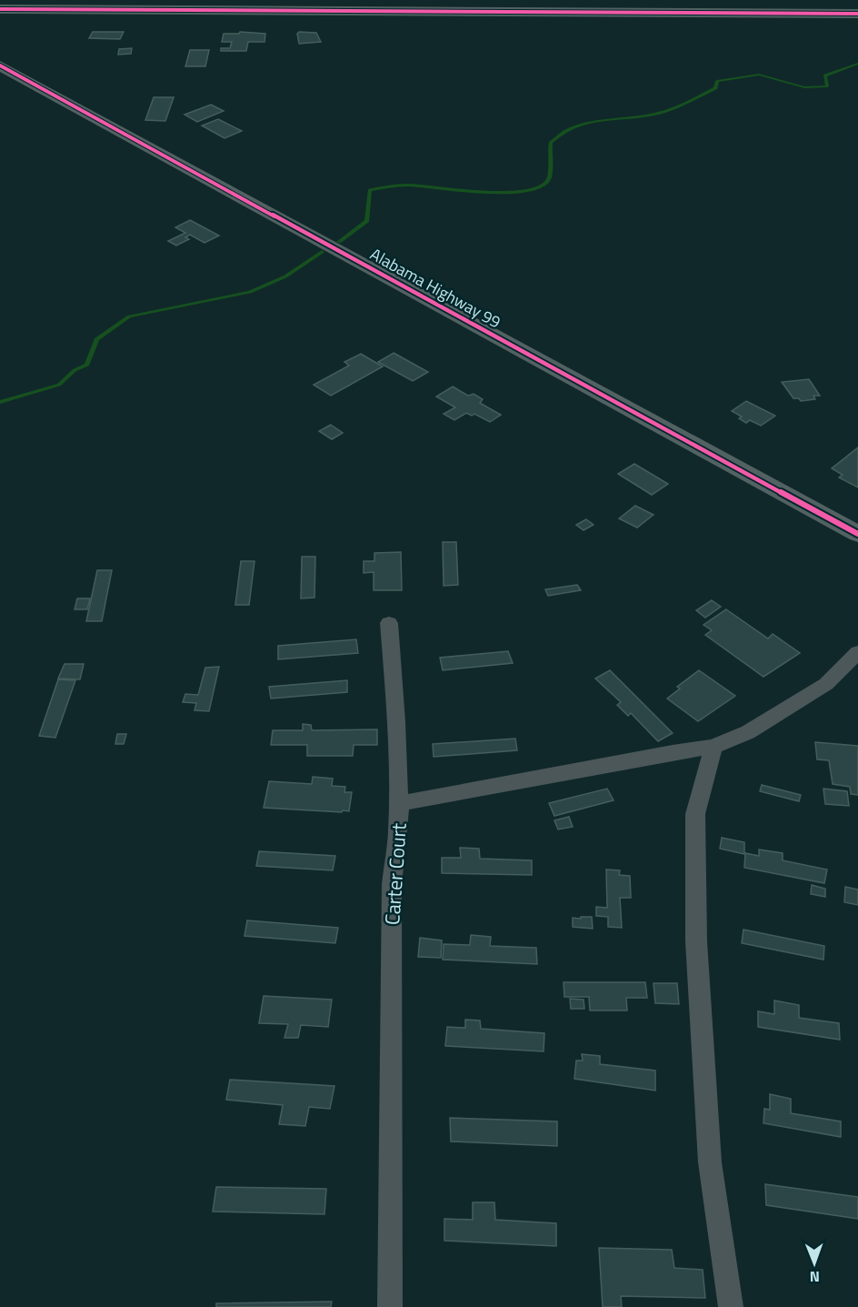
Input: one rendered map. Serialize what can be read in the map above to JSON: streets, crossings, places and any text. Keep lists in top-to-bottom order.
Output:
{
  "streets": {
    "main road": ["Alabama Highway 99"],
    "street": ["Carter Court"]
  },
  "north": "bottom"
}
